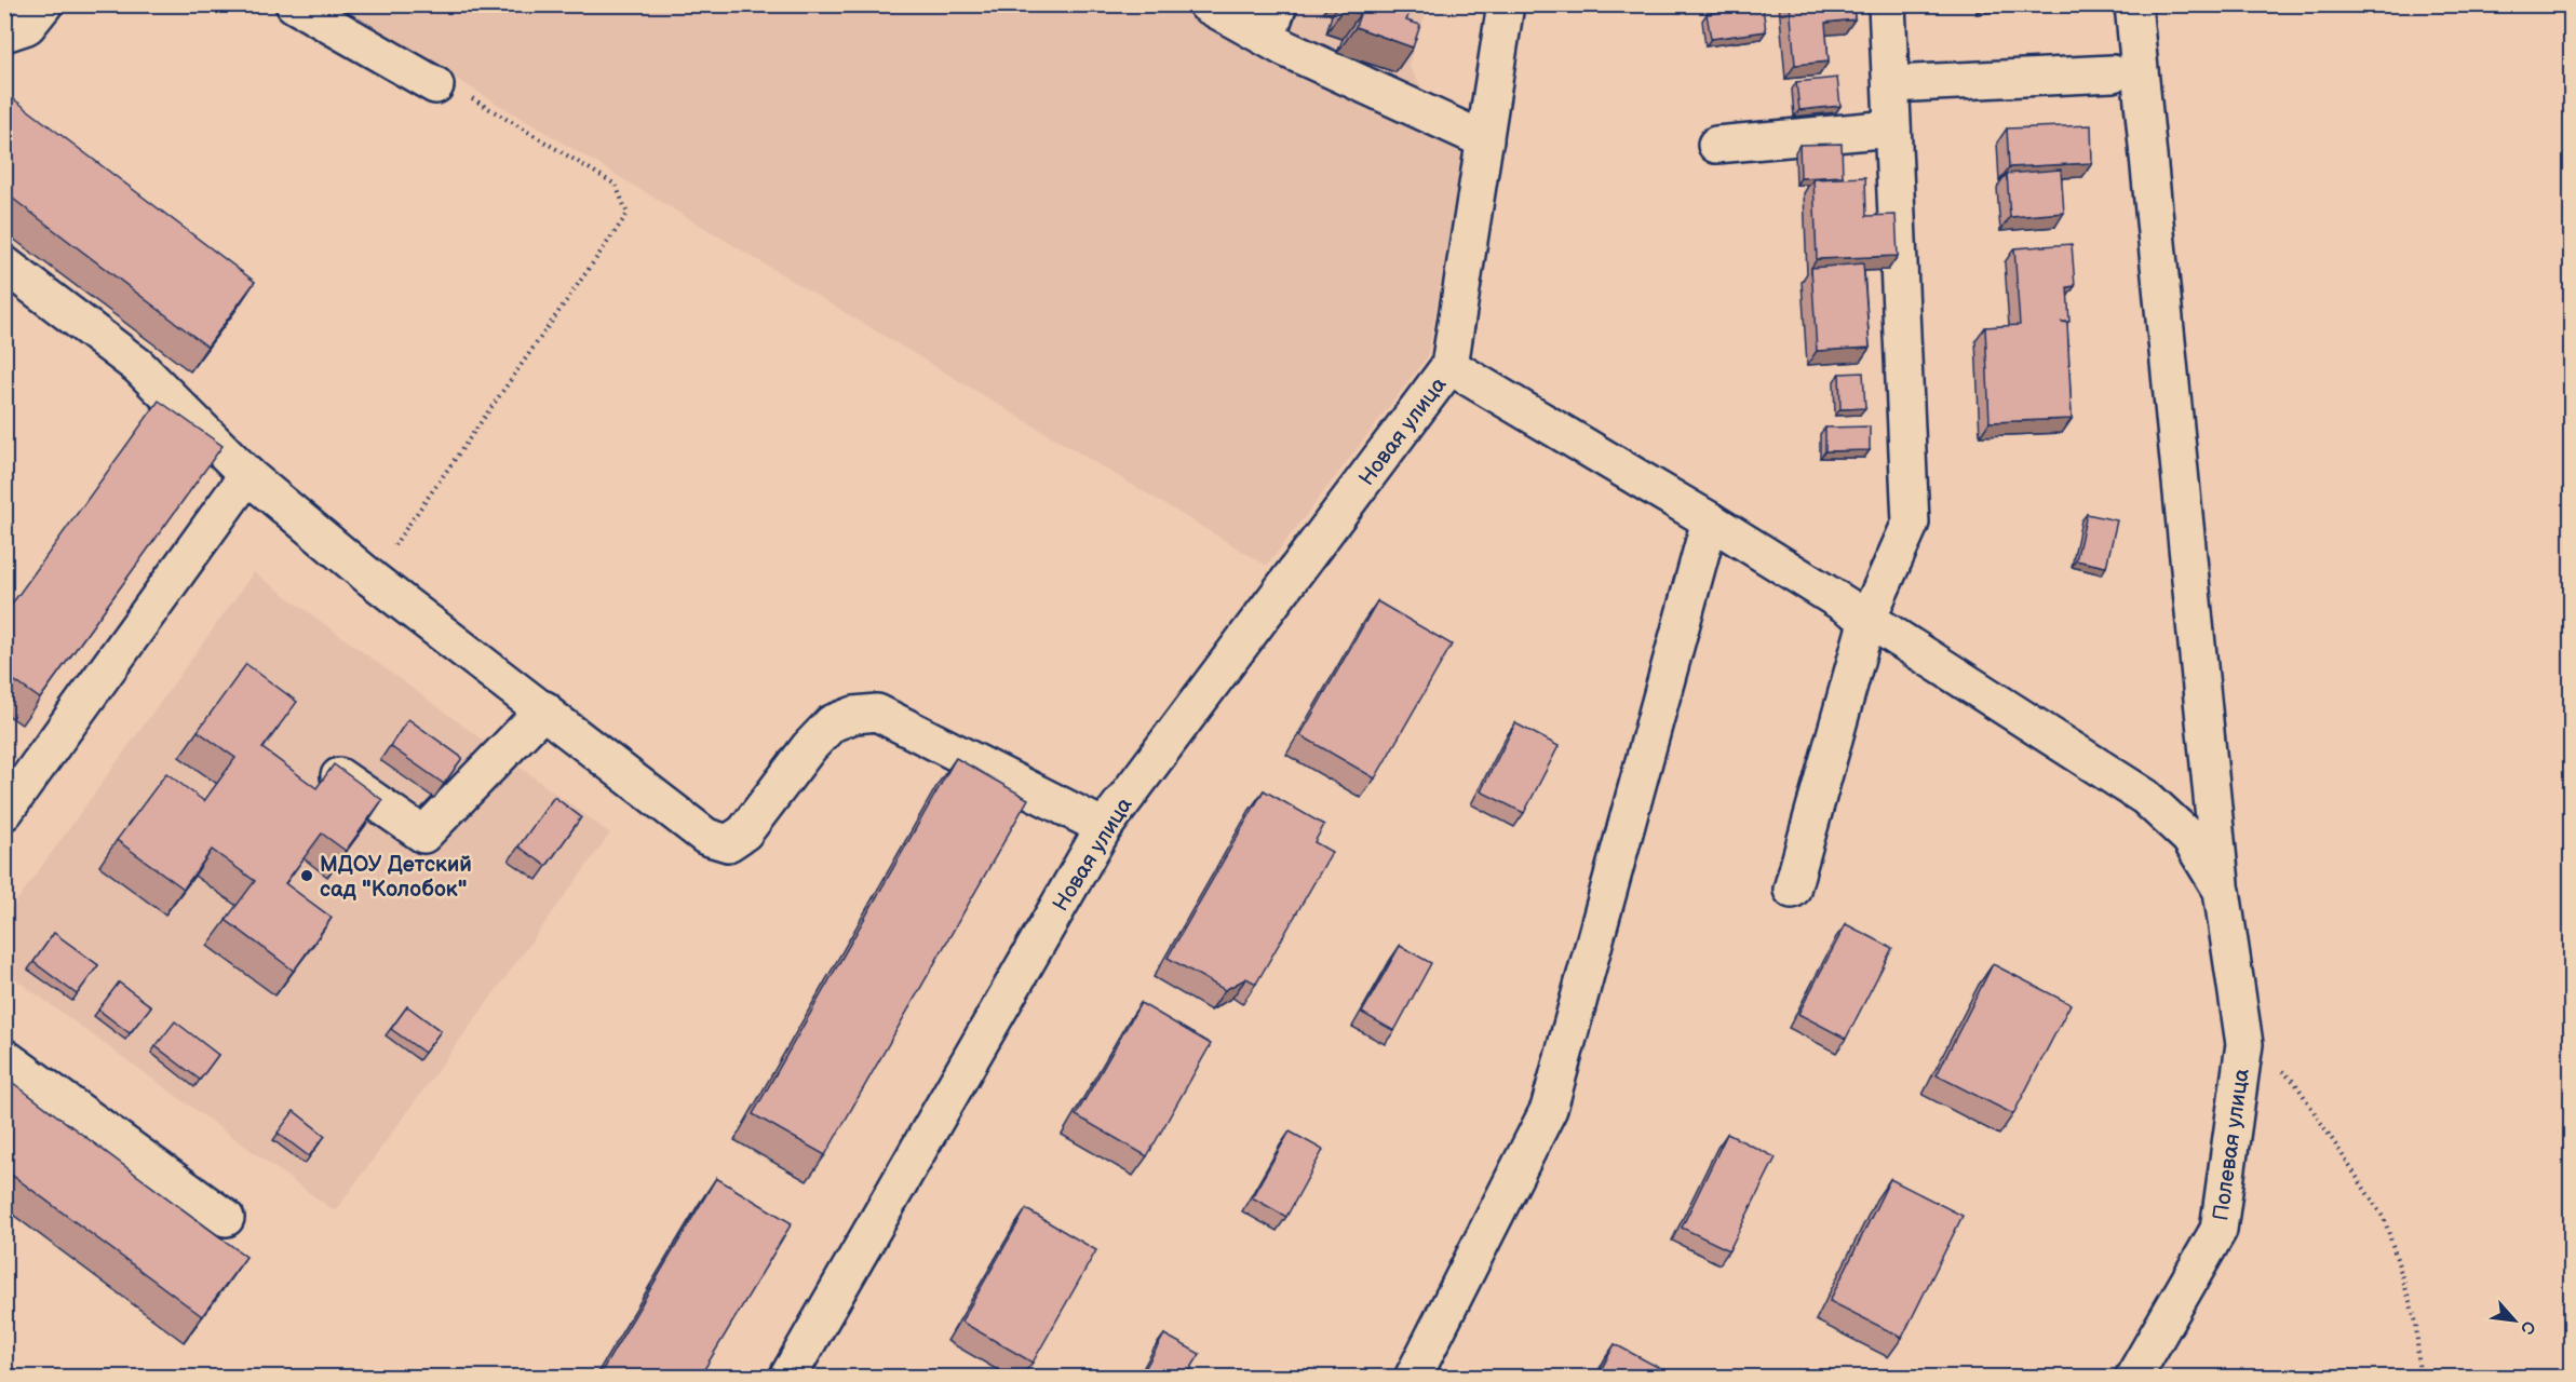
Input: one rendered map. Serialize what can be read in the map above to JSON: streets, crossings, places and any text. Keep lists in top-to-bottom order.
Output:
{
  "streets": {
    "street": ["Новая улица", "Полевая улица"]
  },
  "places": ["МДОУ Детский сад \"Колобок\""],
  "north": "bottom right"
}
